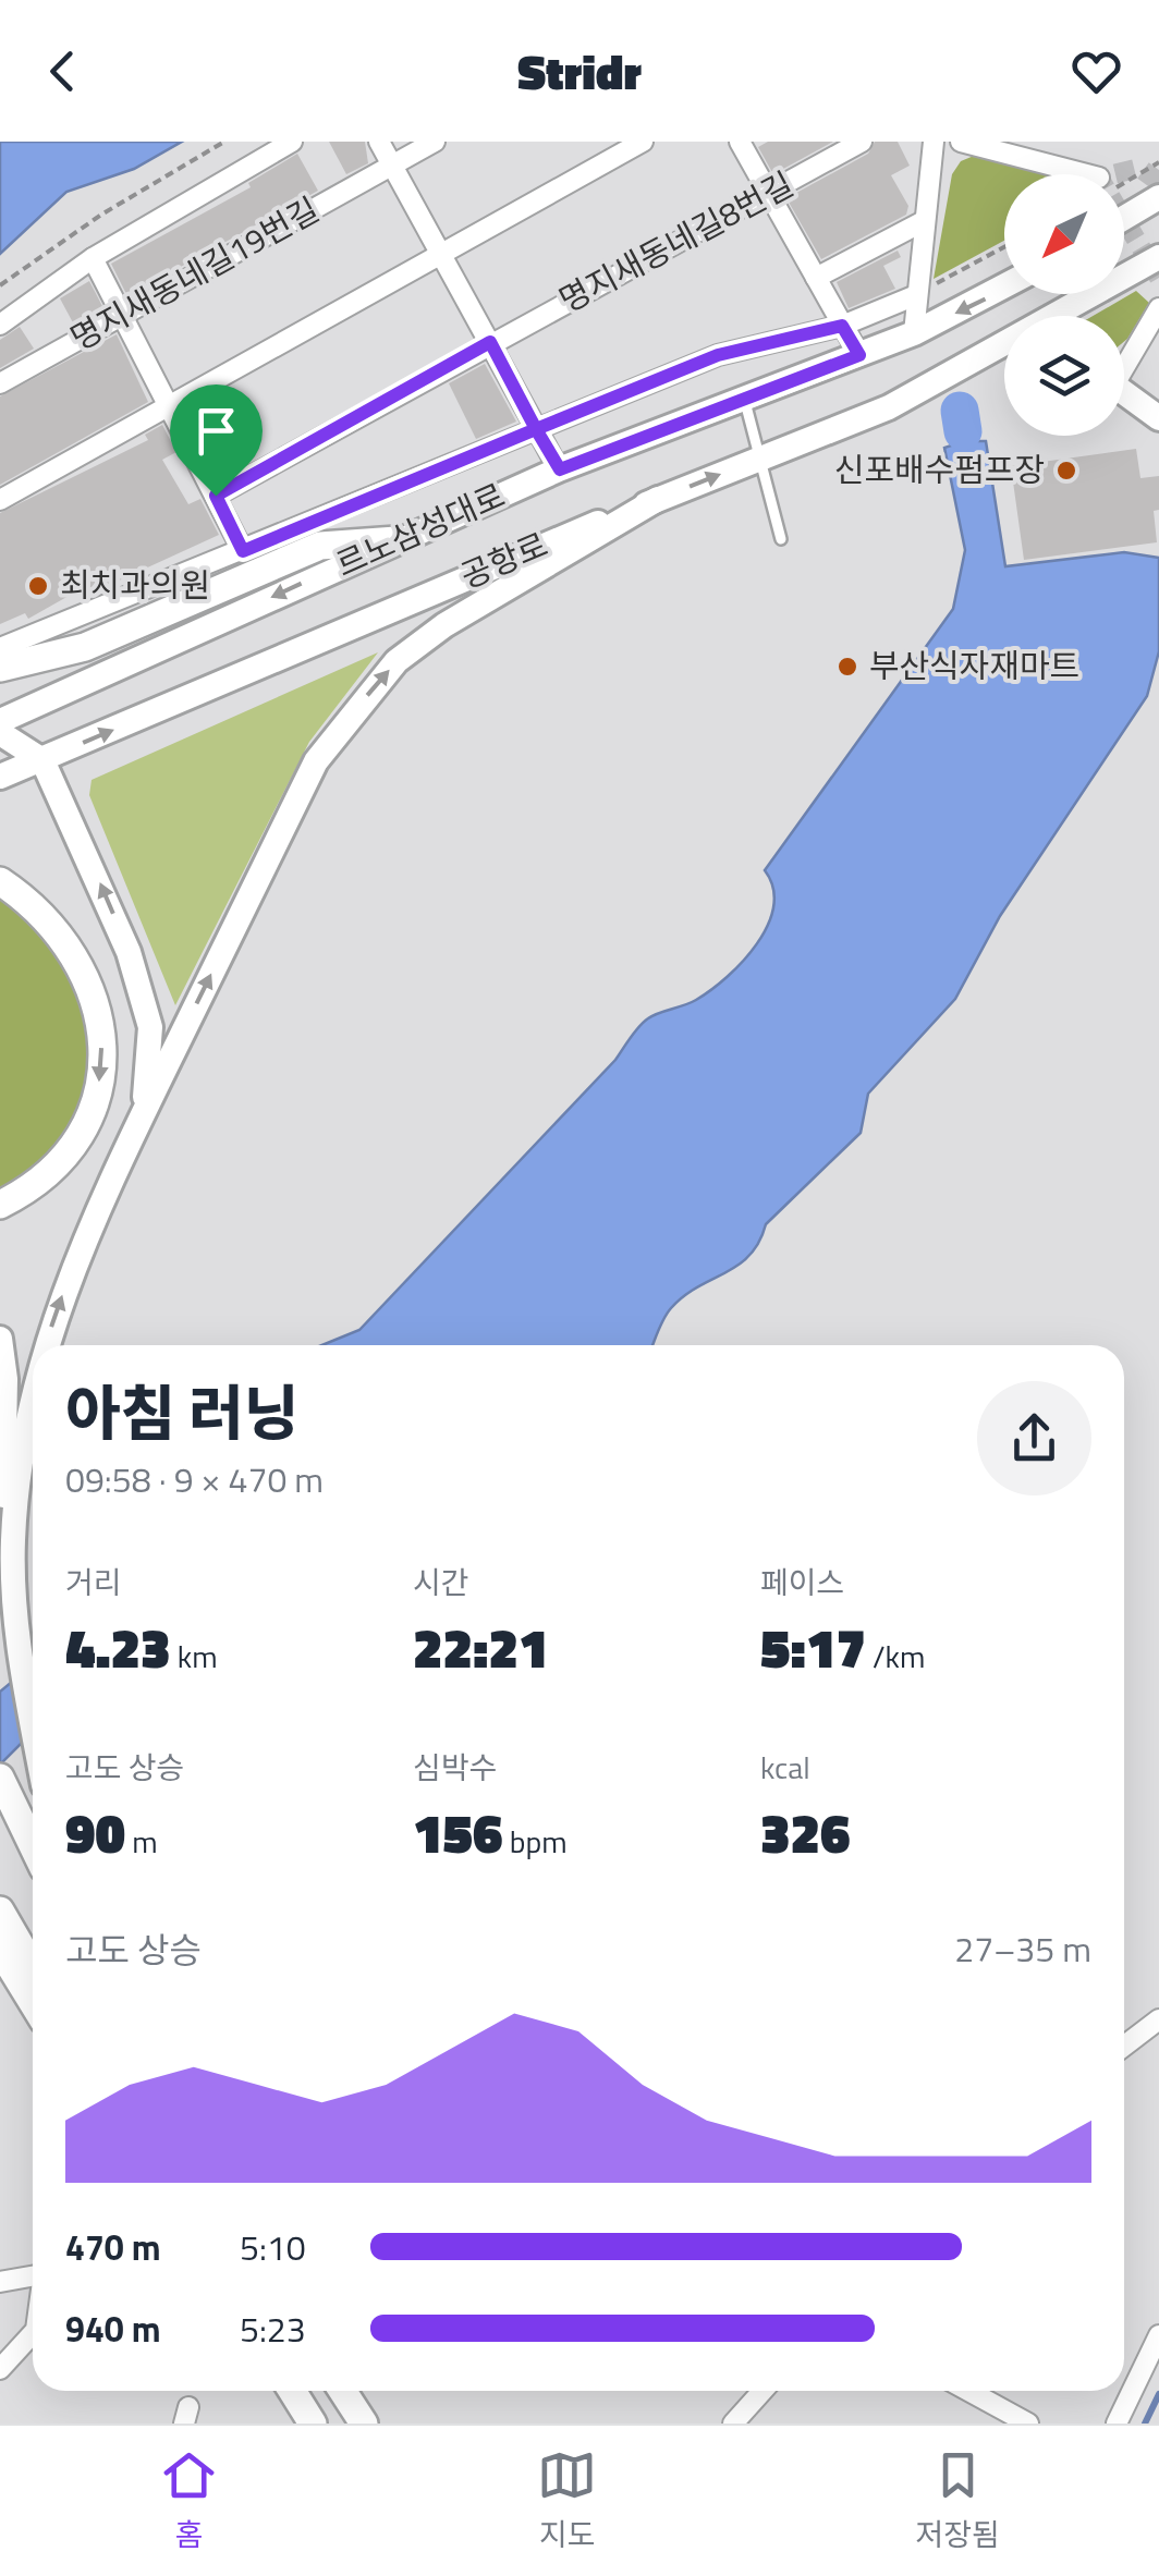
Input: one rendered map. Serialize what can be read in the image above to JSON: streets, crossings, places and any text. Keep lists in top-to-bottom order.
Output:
{
  "streets": {
    "main road": ["르노삼성대로", "공항로"],
    "street": ["명지새동네길8번길", "명지새동네길19번길"]
  },
  "places": ["신포배수펌프장", "최치과의원", "부산식자재마트"],
  "north": "bottom left",
  "page": {
    "header": "Stridr",
    "heading": ["아침 러닝", "09:58 · 9 × 470 m"],
    "stats": [
      ["거리", "4.23 km"],
      ["시간", "22:21"],
      ["페이스", "5:17 /km"],
      ["고도 상승", "90 m"],
      ["심박수", "156 bpm"],
      ["kcal", "326"]
    ],
    "chart": ["고도 상승", "27–35 m"],
    "list": [
      {
        "name": "470 m",
        "note": "5:10"
      },
      {
        "name": "940 m",
        "note": "5:23"
      }
    ],
    "tabs": ["홈", "지도", "저장됨"]
  }
}
